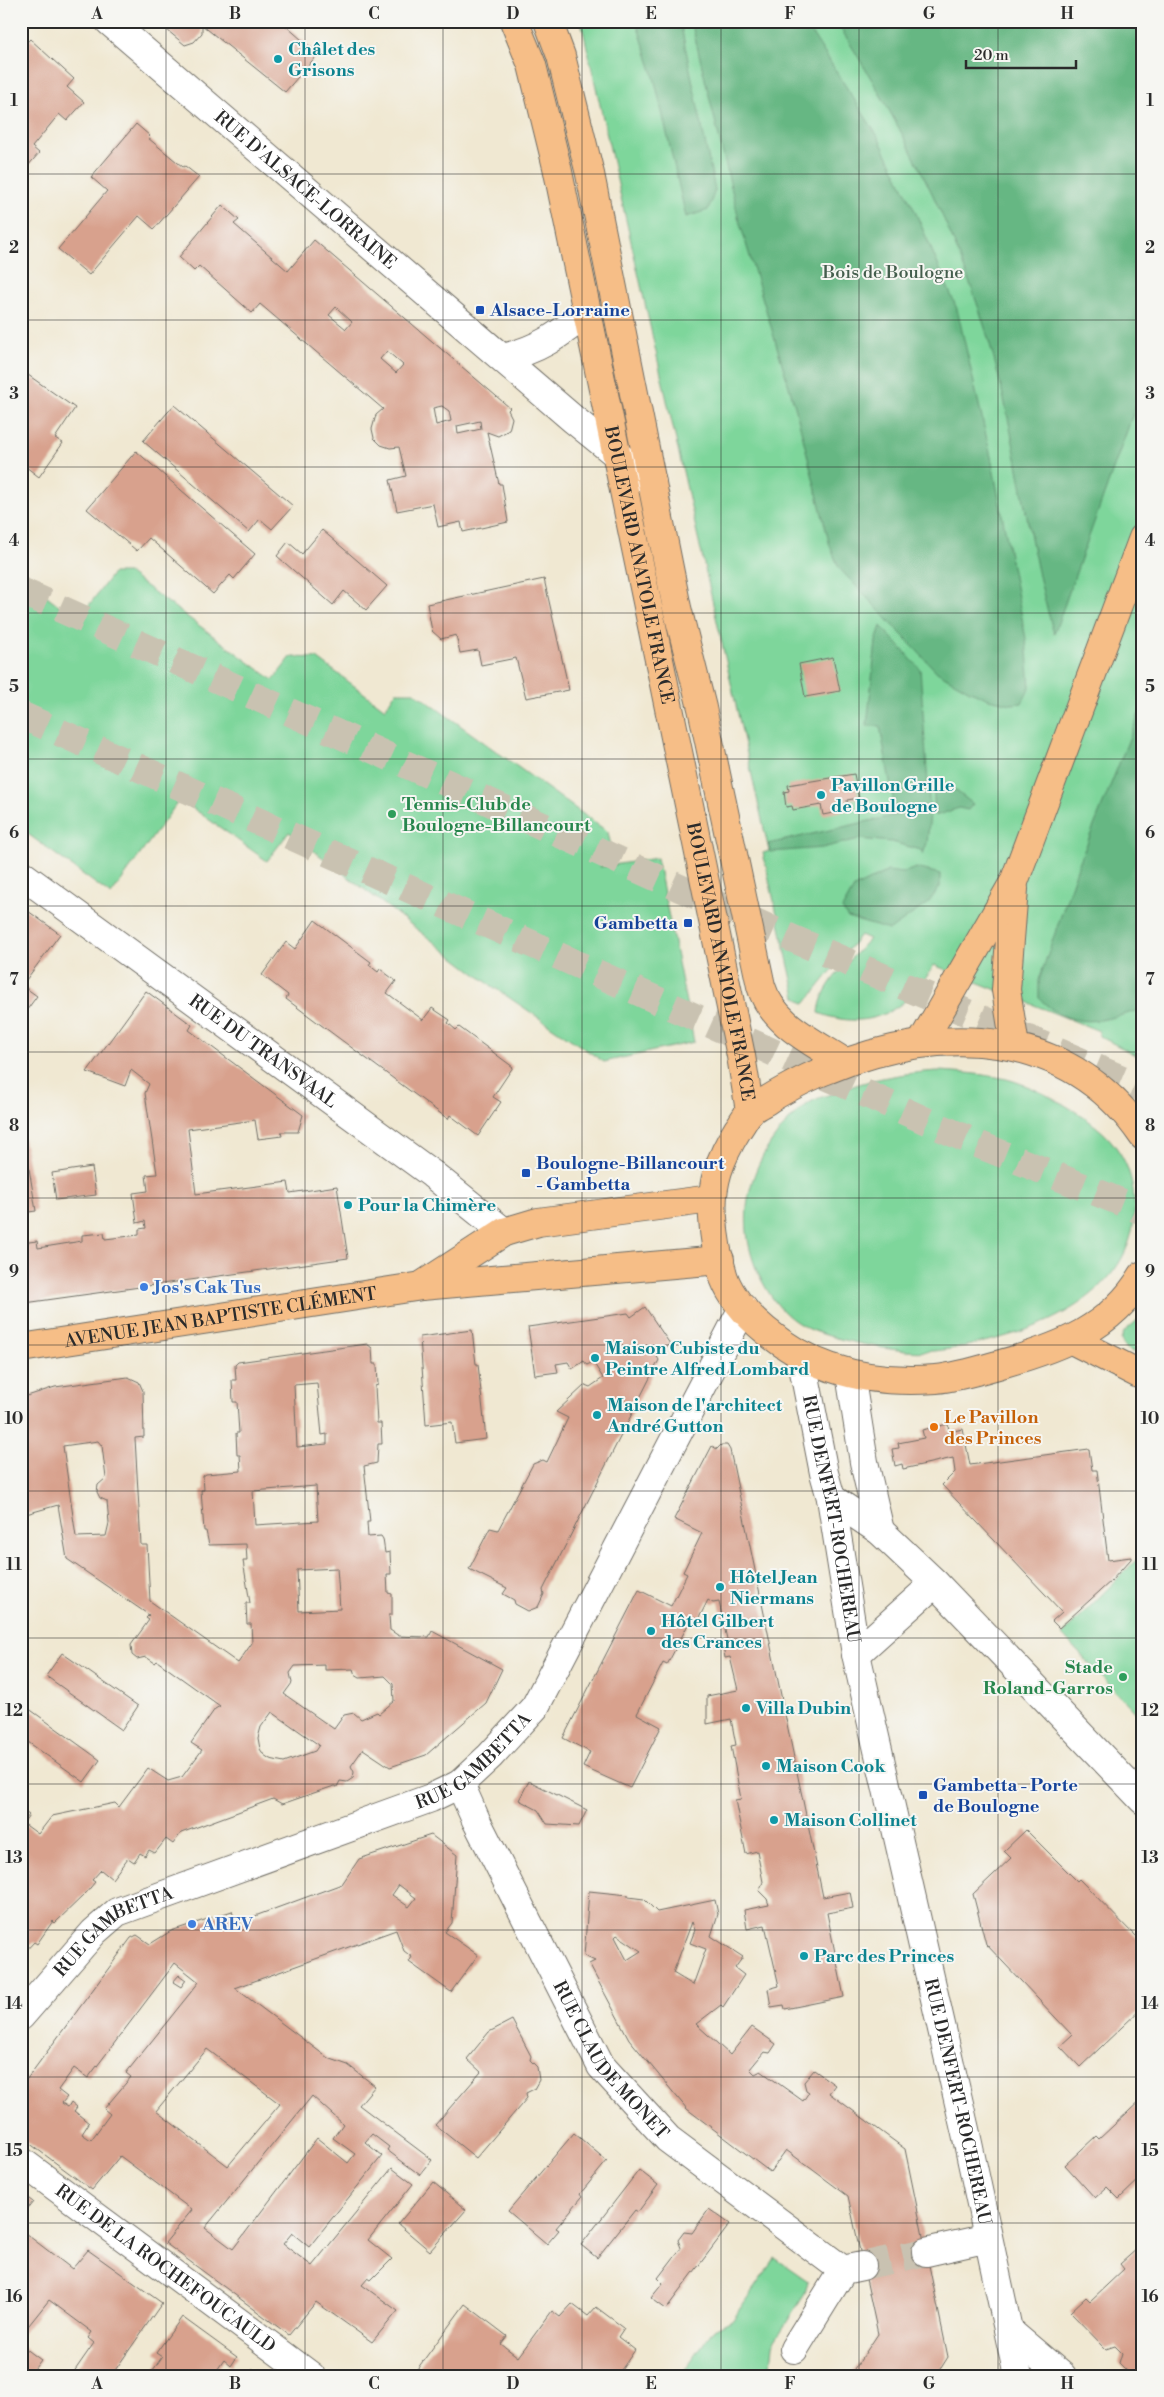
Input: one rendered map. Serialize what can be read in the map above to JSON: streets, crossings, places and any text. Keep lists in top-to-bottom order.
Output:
{
  "streets": {
    "main road": ["BOULEVARD ANATOLE FRANCE", "AVENUE JEAN BAPTISTE CLÉMENT"],
    "street": [
      "RUE D'ALSACE-LORRAINE",
      "RUE DU TRANSVAAL",
      "RUE DENFERT-ROCHEREAU",
      "RUE GAMBETTA",
      "RUE CLAUDE MONET",
      "RUE DE LA ROCHEFOUCAULD"
    ]
  },
  "crossings": [
    ["RUE D'ALSACE-LORRAINE", "BOULEVARD ANATOLE FRANCE"],
    ["RUE DU TRANSVAAL", "AVENUE JEAN BAPTISTE CLÉMENT"],
    ["RUE GAMBETTA", "RUE CLAUDE MONET"]
  ],
  "parks": ["Bois de Boulogne"],
  "places": {
    "other": [
      "Châlet des Grisons",
      "Pavillon Grille de Boulogne",
      "Tennis-Club de Boulogne-Billancourt",
      "Pour la Chimère",
      "Jos's Cak Tus",
      "Maison Cubiste du Peintre Alfred Lombard",
      "Maison de l'architect André Gutton",
      "Le Pavillon des Princes",
      "Hôtel Jean Niermans",
      "Hôtel Gilbert des Crances",
      "Stade Roland-Garros",
      "Villa Dubin",
      "Maison Cook",
      "Maison Collinet",
      "AREV",
      "Parc des Princes"
    ],
    "transit": [
      "Alsace-Lorraine",
      "Gambetta",
      "Boulogne-Billancourt - Gambetta",
      "Gambetta - Porte de Boulogne"
    ]
  },
  "scale_bar": "20 m",
  "grid": {
    "columns": [
      "A",
      "B",
      "C",
      "D",
      "E",
      "F",
      "G",
      "H"
    ],
    "rows": [
      "1",
      "2",
      "3",
      "4",
      "5",
      "6",
      "7",
      "8",
      "9",
      "10",
      "11",
      "12",
      "13",
      "14",
      "15",
      "16"
    ]
  }
}
